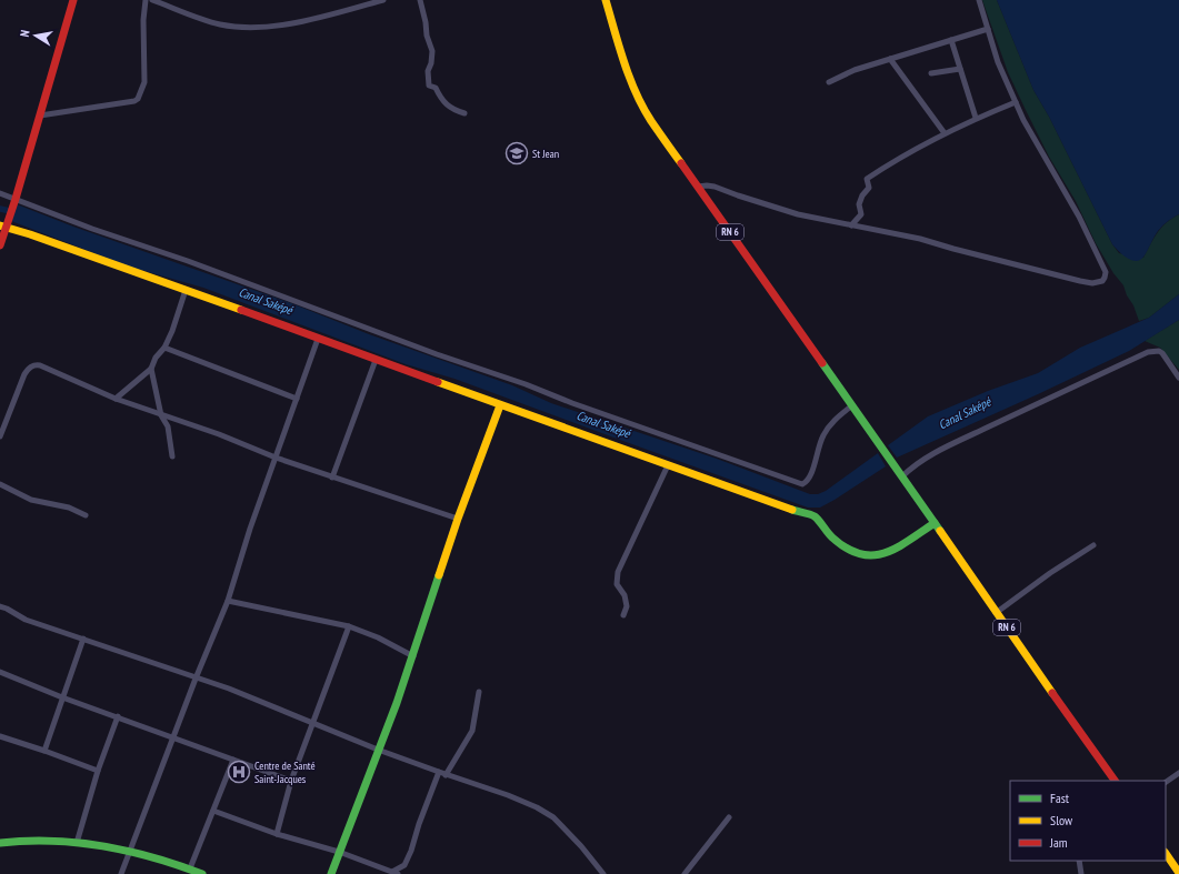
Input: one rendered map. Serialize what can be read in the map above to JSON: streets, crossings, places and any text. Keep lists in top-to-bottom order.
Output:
{
  "streets": {
    "street": ["RN 6"]
  },
  "water": ["Canal Saképé"],
  "places": {
    "school or university": ["St Jean"],
    "hospital": ["Centre de Santé Saint-Jacques"]
  },
  "legend": ["Fast", "Slow", "Jam"],
  "north": "left"
}
